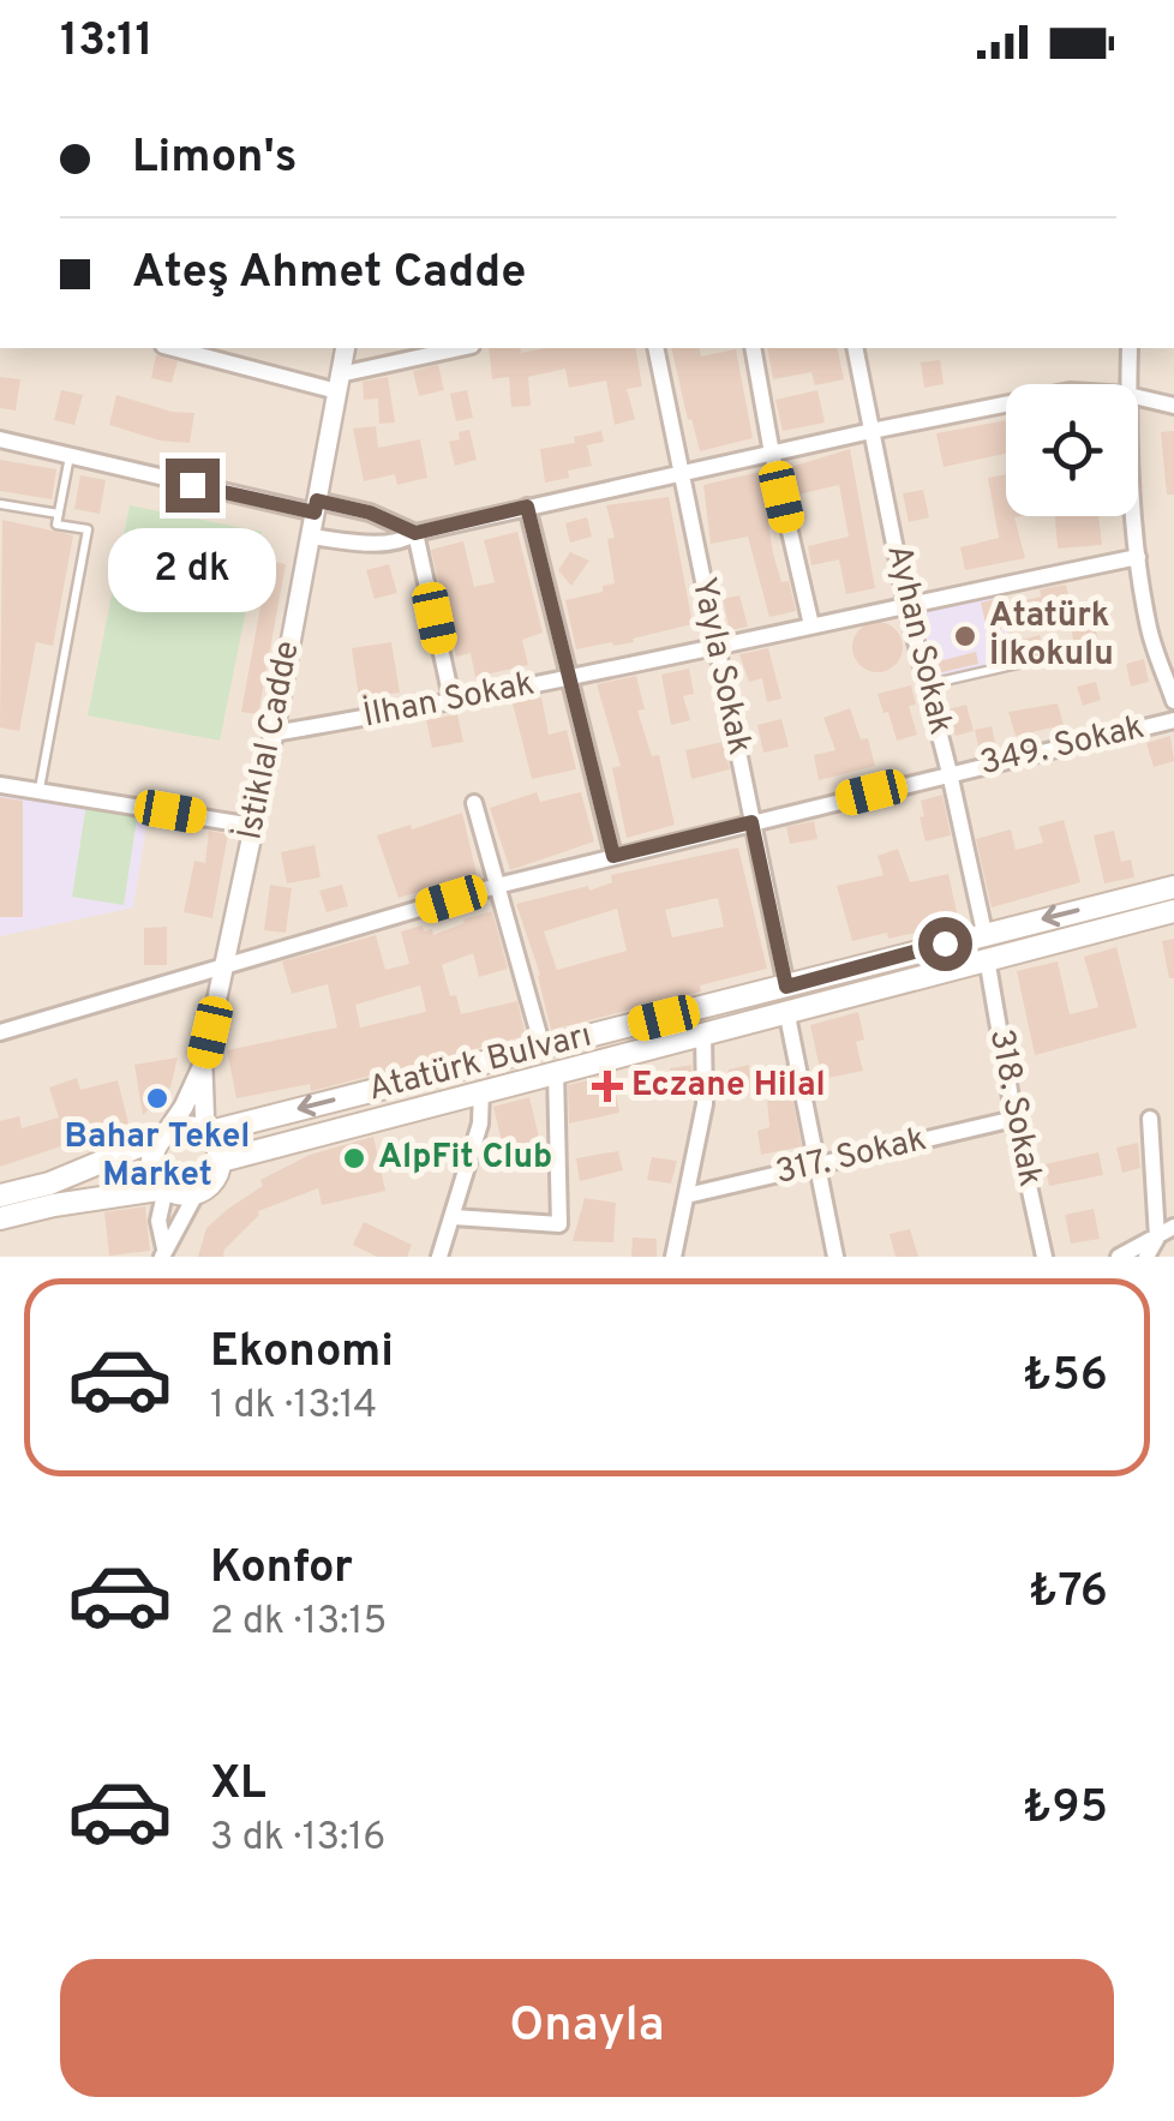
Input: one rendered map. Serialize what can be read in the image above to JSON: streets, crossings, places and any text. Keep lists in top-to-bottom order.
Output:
{
  "streets": {
    "main road": ["Atatürk Bulvarı"],
    "street": [
      "Ayhan Sokak",
      "Yayla Sokak",
      "İlhan Sokak",
      "İstiklal Cadde",
      "349. Sokak",
      "318. Sokak",
      "317. Sokak"
    ]
  },
  "crossings": [
    ["Ayhan Sokak", "İlhan Sokak"],
    ["Ayhan Sokak", "349. Sokak"],
    ["Ayhan Sokak", "Atatürk Bulvarı"],
    ["Yayla Sokak", "İlhan Sokak"],
    ["Yayla Sokak", "349. Sokak"],
    ["Yayla Sokak", "Atatürk Bulvarı"],
    ["İlhan Sokak", "İstiklal Cadde"],
    ["İstiklal Cadde", "349. Sokak"],
    ["Atatürk Bulvarı", "318. Sokak"],
    ["318. Sokak", "317. Sokak"]
  ],
  "places": {
    "other": ["Atatürk İlkokulu", "Bahar Tekel Market", "AlpFit Club"],
    "health": ["Eczane Hilal"]
  },
  "page": {
    "status": "13:11",
    "banner": ["Limon's", "Ateş Ahmet Cadde"],
    "bubble": "2 dk",
    "list": [
      {
        "name": "Ekonomi",
        "note": "1 dk · 13:14",
        "value": "₺56"
      },
      {
        "name": "Konfor",
        "note": "2 dk · 13:15",
        "value": "₺76"
      },
      {
        "name": "XL",
        "note": "3 dk · 13:16",
        "value": "₺95"
      }
    ],
    "buttons": "Onayla"
  }
}
